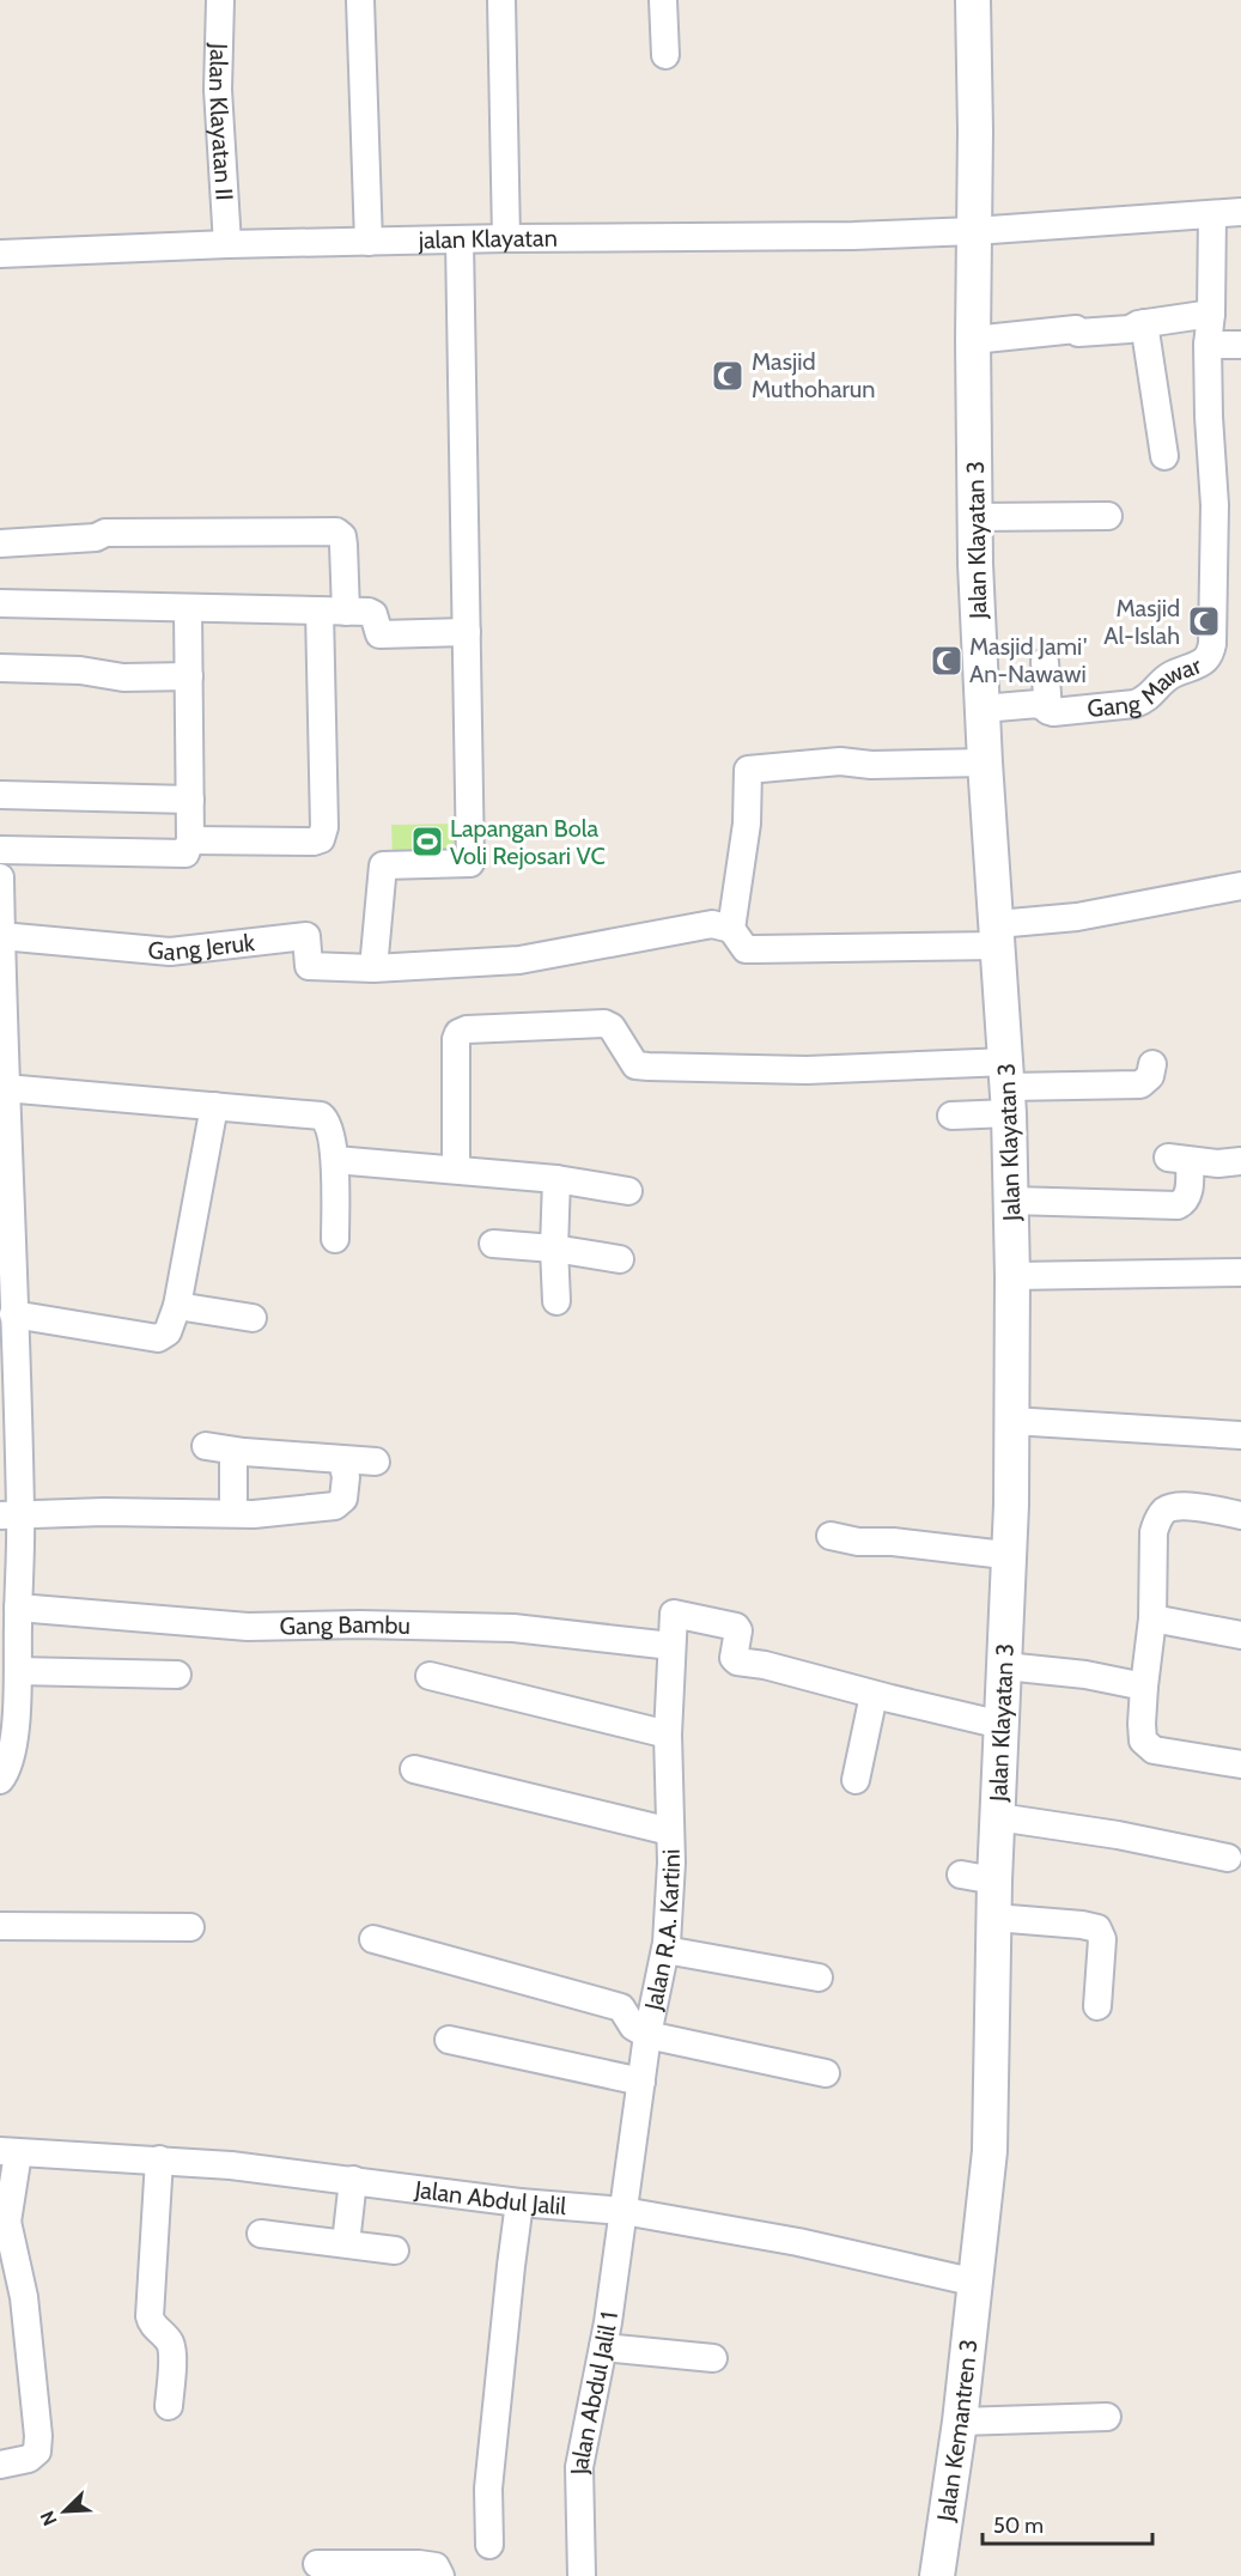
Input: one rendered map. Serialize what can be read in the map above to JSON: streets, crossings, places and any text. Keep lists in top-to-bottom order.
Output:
{
  "streets": {
    "street": [
      "Jalan Klayatan II",
      "jalan Klayatan",
      "Jalan Klayatan 3",
      "Gang Mawar",
      "Gang Jeruk",
      "Gang Bambu",
      "Jalan R.A. Kartini",
      "Jalan Abdul Jalil",
      "Jalan Abdul Jalil 1",
      "Jalan Kemantren 3"
    ]
  },
  "crossings": [
    ["Jalan Klayatan II", "jalan Klayatan"],
    ["jalan Klayatan", "Jalan Klayatan 3"],
    ["jalan Klayatan", "Gang Mawar"],
    ["Jalan Klayatan 3", "Gang Mawar"],
    ["Jalan Klayatan 3", "Jalan Abdul Jalil"],
    ["Jalan Klayatan 3", "Jalan Kemantren 3"],
    ["Gang Bambu", "Jalan R.A. Kartini"],
    ["Jalan R.A. Kartini", "Jalan Abdul Jalil"],
    ["Jalan R.A. Kartini", "Jalan Abdul Jalil 1"],
    ["Jalan Abdul Jalil", "Jalan Abdul Jalil 1"],
    ["Jalan Abdul Jalil", "Jalan Kemantren 3"]
  ],
  "places": {
    "mosque": ["Masjid Muthoharun", "Masjid Al-Islah", "Masjid Jami' An-Nawawi"],
    "sports": ["Lapangan Bola Voli Rejosari VC"]
  },
  "scale_bar": "50 m",
  "north": "bottom left"
}
